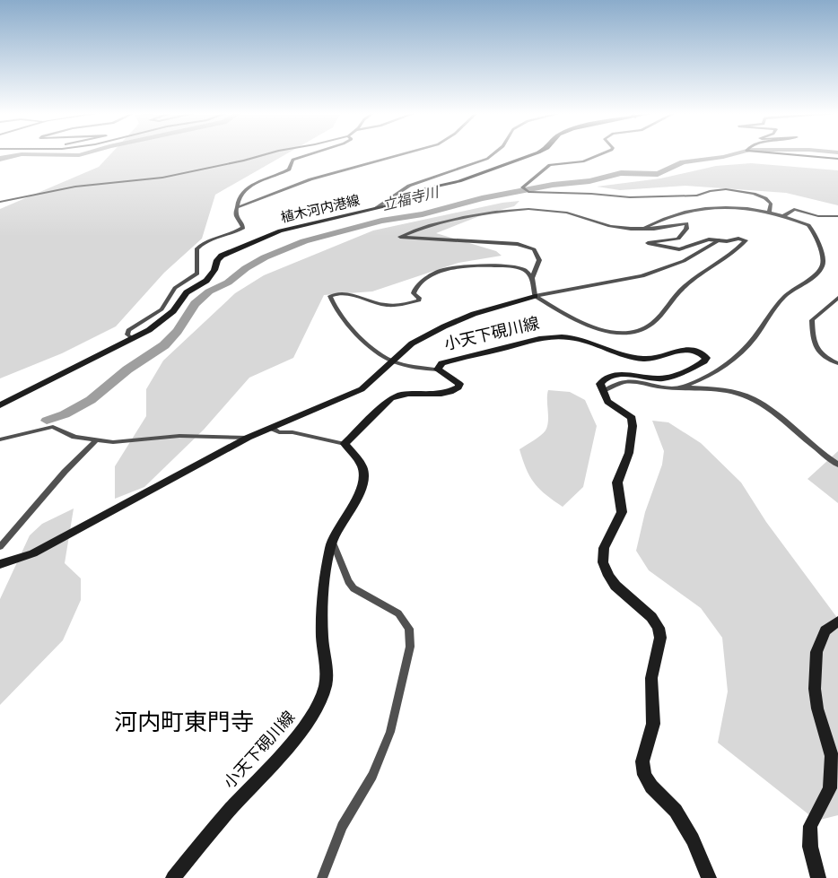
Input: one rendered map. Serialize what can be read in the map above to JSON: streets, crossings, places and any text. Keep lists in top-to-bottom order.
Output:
{
  "streets": {
    "main road": ["植木河内港線", "小天下硯川線"]
  },
  "districts": ["河内町東門寺"],
  "water": ["立福寺川"]
}
